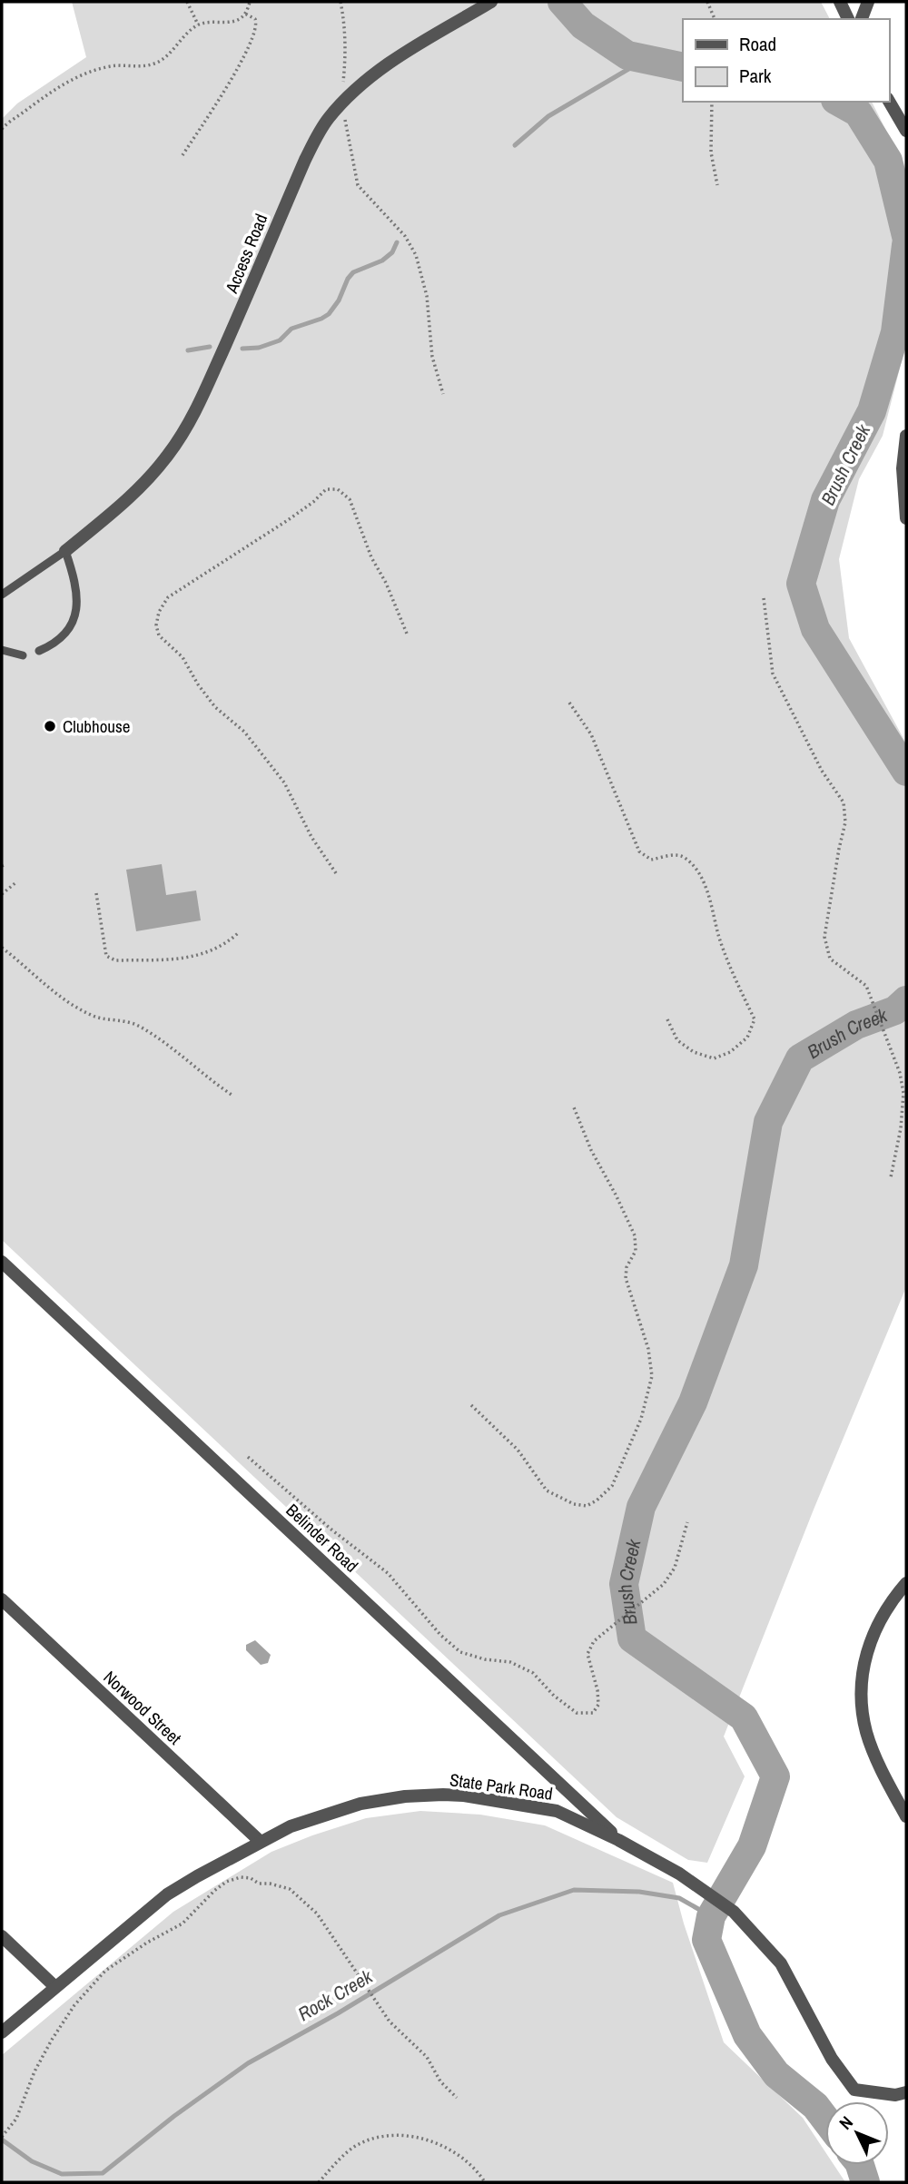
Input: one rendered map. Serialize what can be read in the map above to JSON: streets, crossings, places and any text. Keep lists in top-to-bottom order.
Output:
{
  "streets": {
    "street": [
      "Access Road",
      "Belinder Road",
      "Norwood Street",
      "State Park Road"
    ]
  },
  "crossings": [
    ["Belinder Road", "State Park Road"],
    ["Norwood Street", "State Park Road"]
  ],
  "water": ["Brush Creek", "Rock Creek"],
  "places": ["Clubhouse"],
  "legend": ["Road", "Park"],
  "north": "top left"
}
